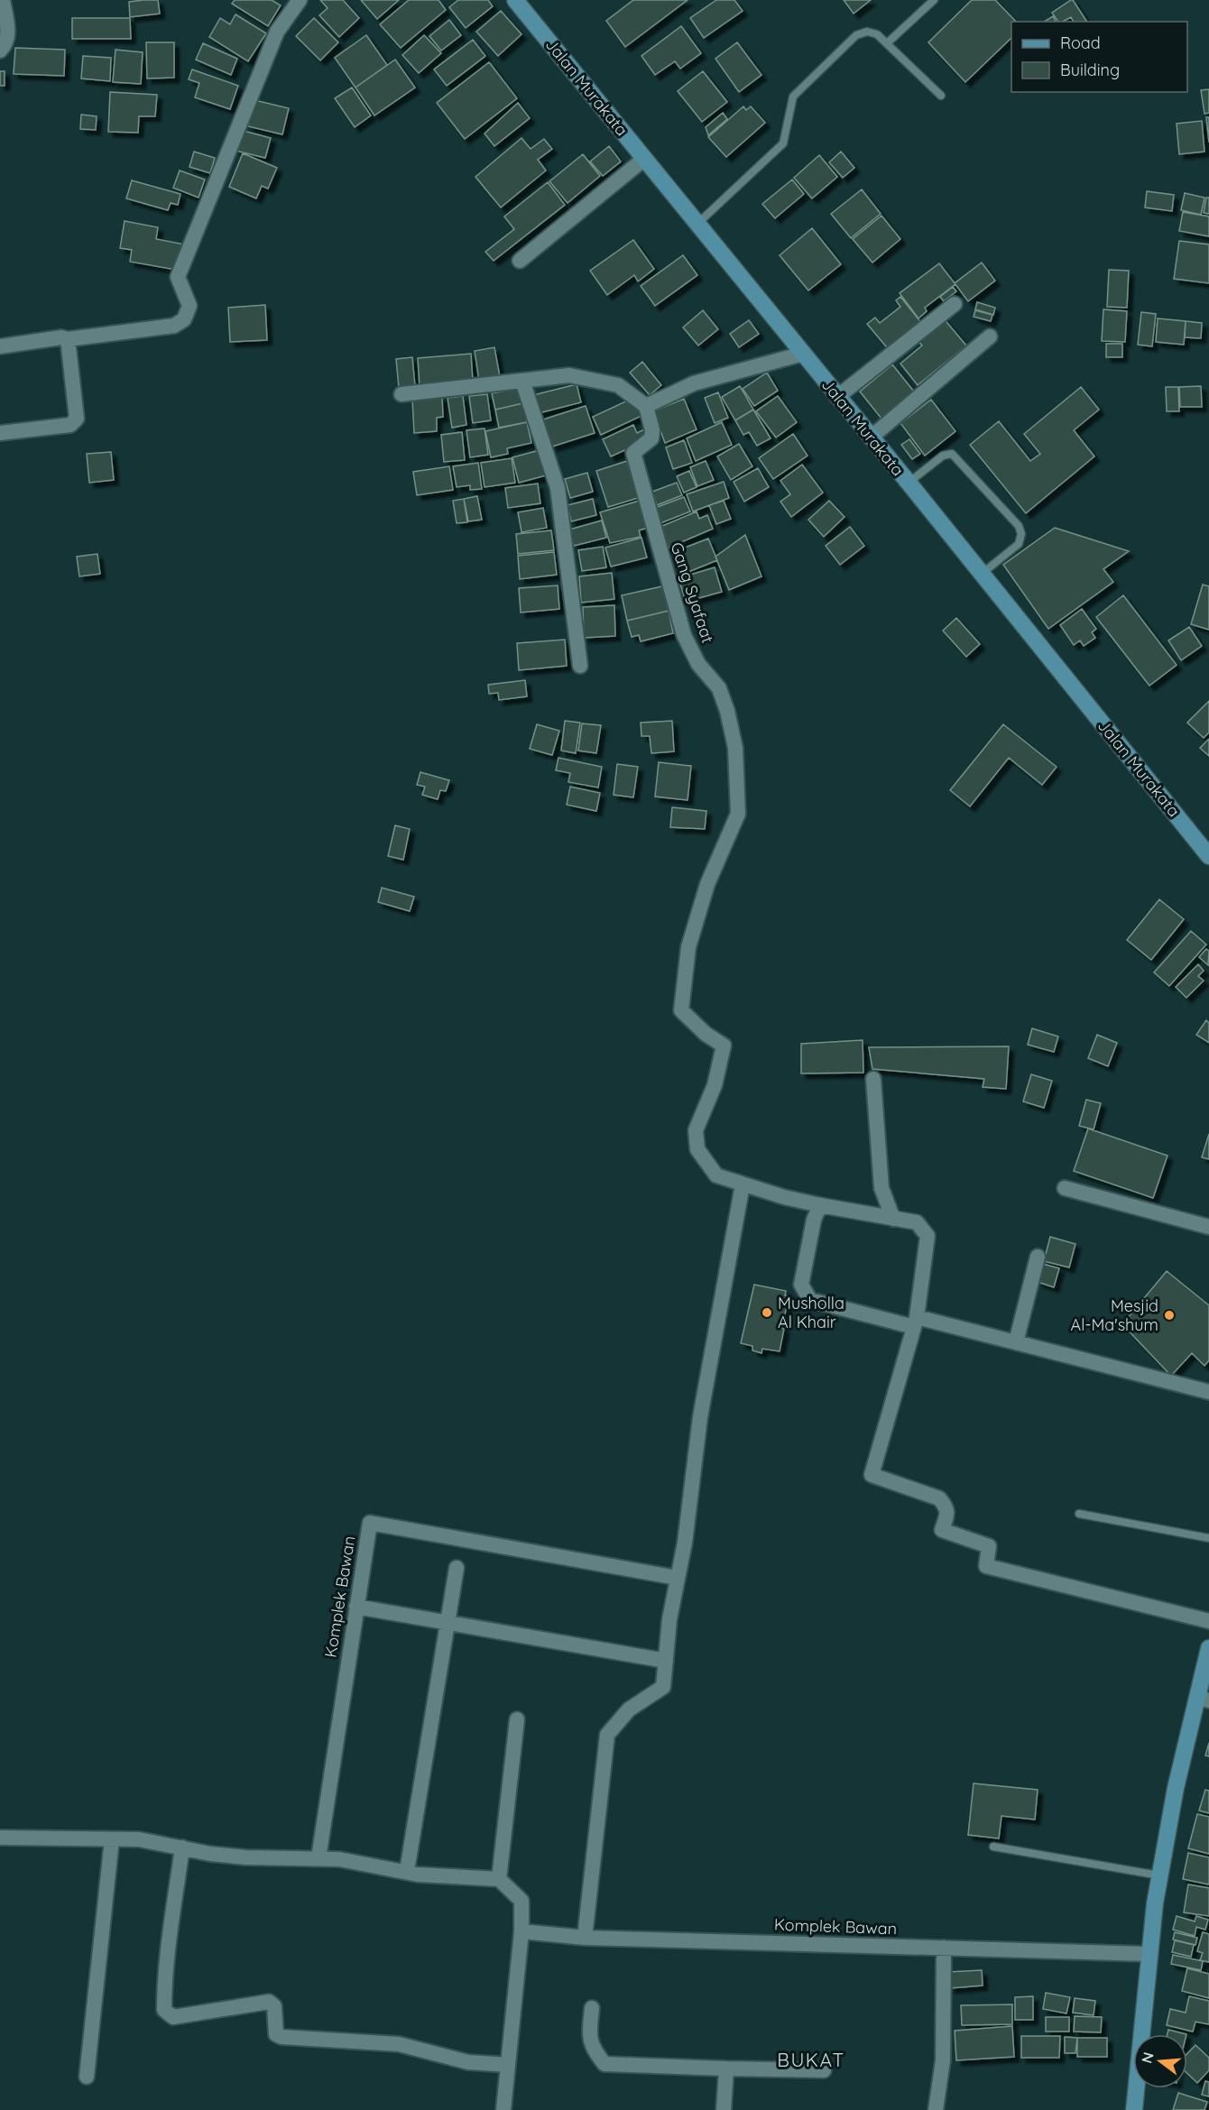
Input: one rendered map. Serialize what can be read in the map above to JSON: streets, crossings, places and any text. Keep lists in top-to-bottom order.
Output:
{
  "streets": {
    "main road": ["Jalan Murakata"],
    "street": ["Gang Syafaat", "Komplek Bawan"]
  },
  "districts": ["BUKAT"],
  "places": ["Musholla Al Khair", "Mesjid Al-Ma'shum"],
  "legend": ["Road", "Building"],
  "north": "left"
}
